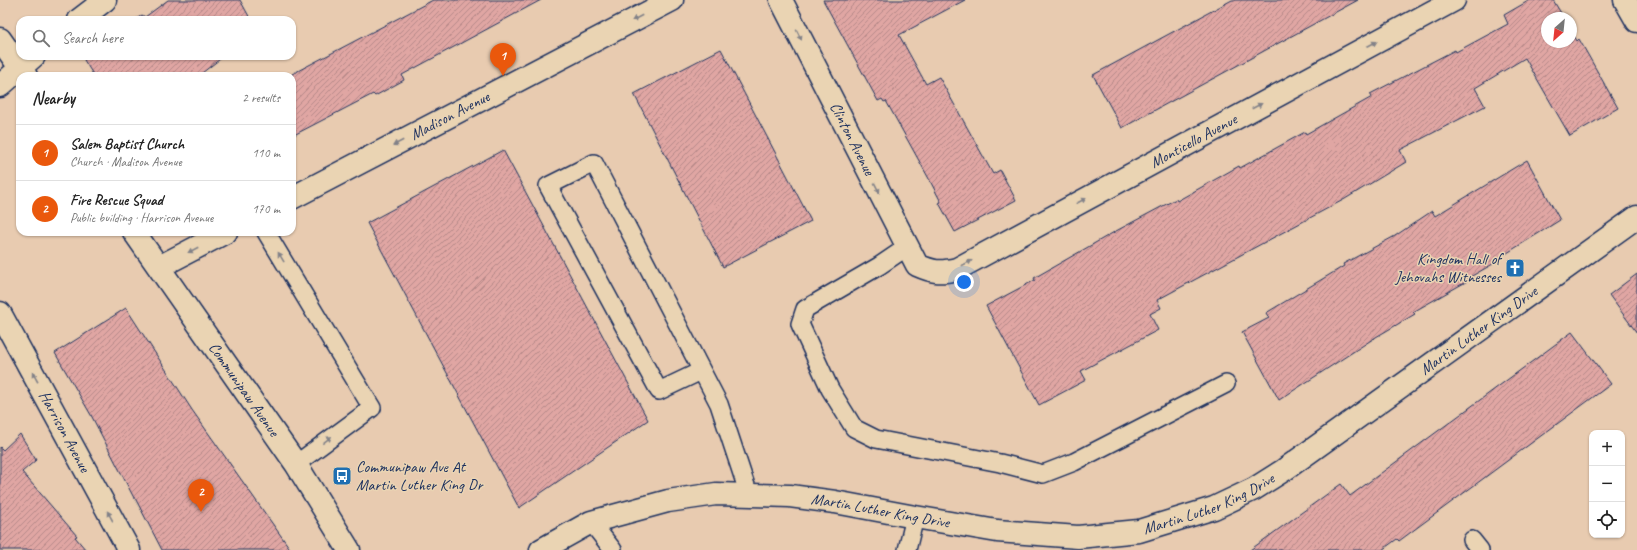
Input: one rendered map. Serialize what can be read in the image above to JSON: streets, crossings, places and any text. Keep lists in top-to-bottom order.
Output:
{
  "streets": {
    "street": [
      "Madison Avenue",
      "Clinton Avenue",
      "Monticello Avenue",
      "Martin Luther King Drive",
      "Communipaw Avenue",
      "Harrison Avenue"
    ]
  },
  "crossings": [
    ["Clinton Avenue", "Monticello Avenue"]
  ],
  "one_way": [
    "Madison Avenue",
    "Clinton Avenue",
    "Monticello Avenue",
    "Harrison Avenue"
  ],
  "places": {
    "church": ["Kingdom Hall of Jehovahs Witnesses"],
    "bus stop": ["Communipaw Ave At Martin Luther King Dr"]
  },
  "north": "bottom left",
  "page": {
    "search": "Search here",
    "pins": ["1", "2"],
    "heading": ["Nearby", "2 results"],
    "list": [
      {
        "mark": "1",
        "name": "Salem Baptist Church",
        "note": "Church · Madison Avenue",
        "value": "110 m"
      },
      {
        "mark": "2",
        "name": "Fire Rescue Squad",
        "note": "Public building · Harrison Avenue",
        "value": "170 m"
      }
    ],
    "map_buttons": ["+", "−"]
  }
}
